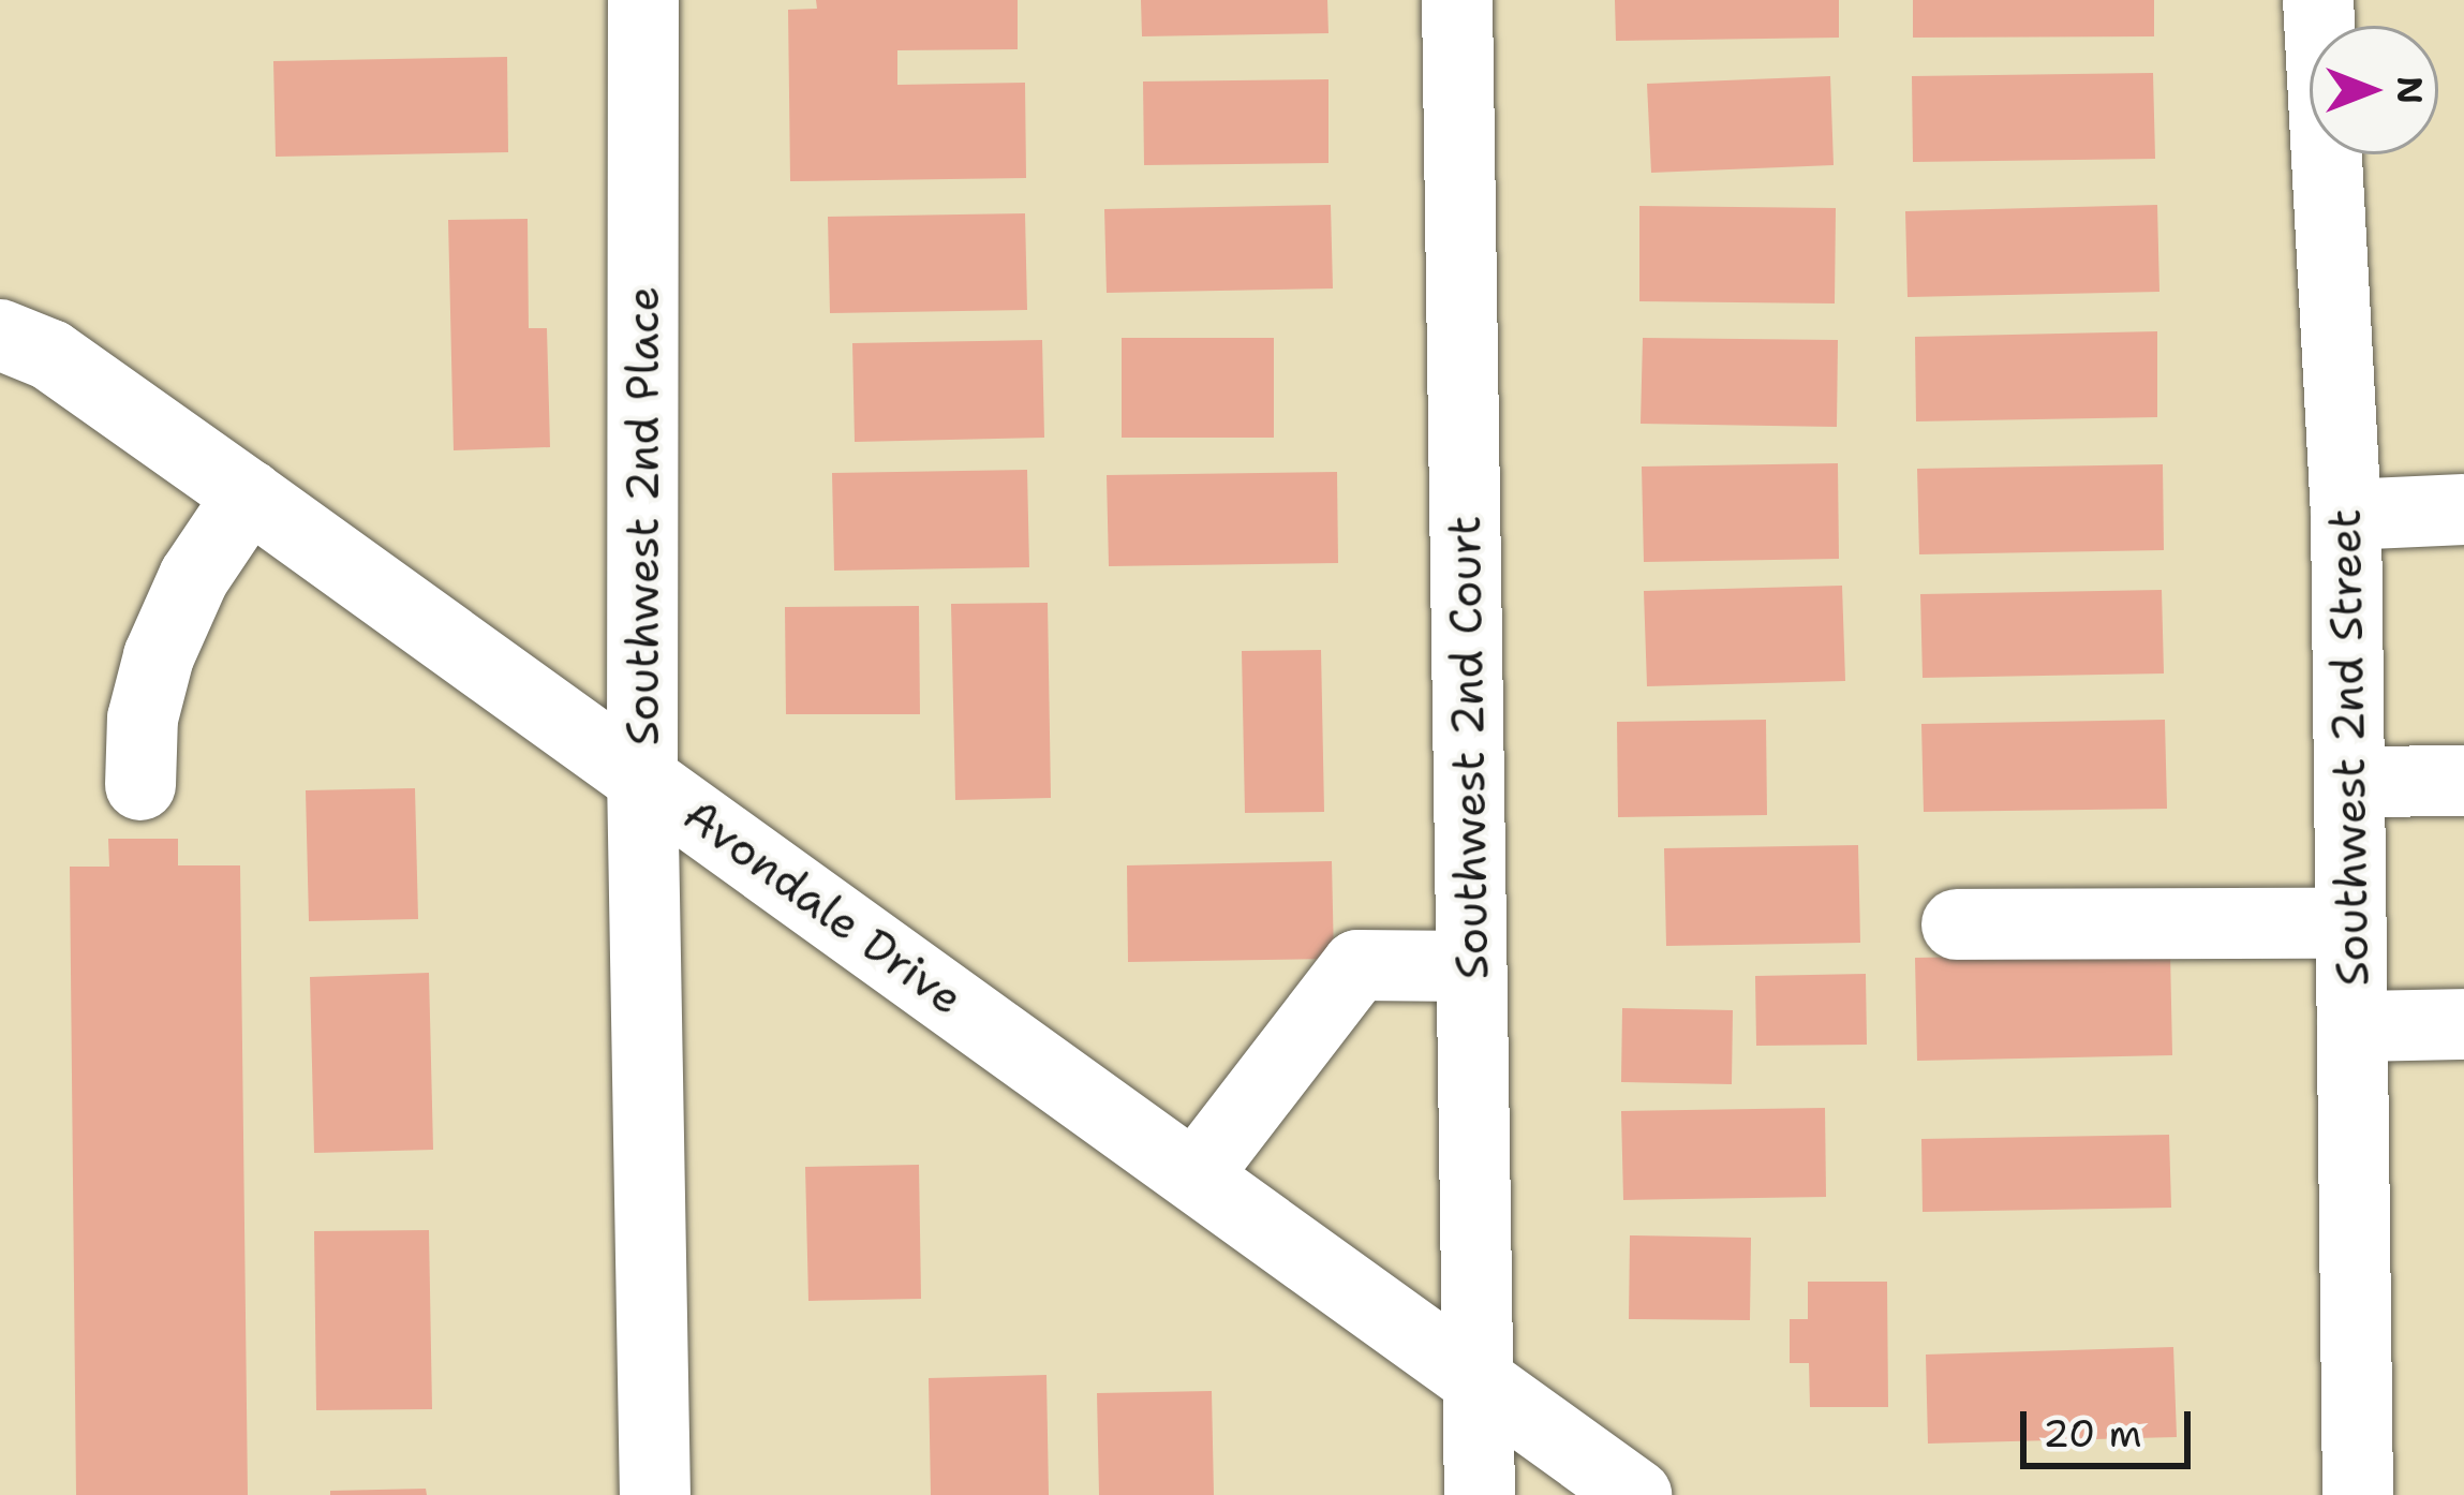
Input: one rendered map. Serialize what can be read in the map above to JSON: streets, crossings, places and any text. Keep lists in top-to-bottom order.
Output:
{
  "streets": {
    "street": [
      "Southwest 2nd Place",
      "Southwest 2nd Court",
      "Southwest 2nd Street",
      "Avondale Drive"
    ]
  },
  "crossings": [
    ["Southwest 2nd Place", "Avondale Drive"],
    ["Southwest 2nd Court", "Avondale Drive"]
  ],
  "scale_bar": "20 m",
  "north": "right"
}
